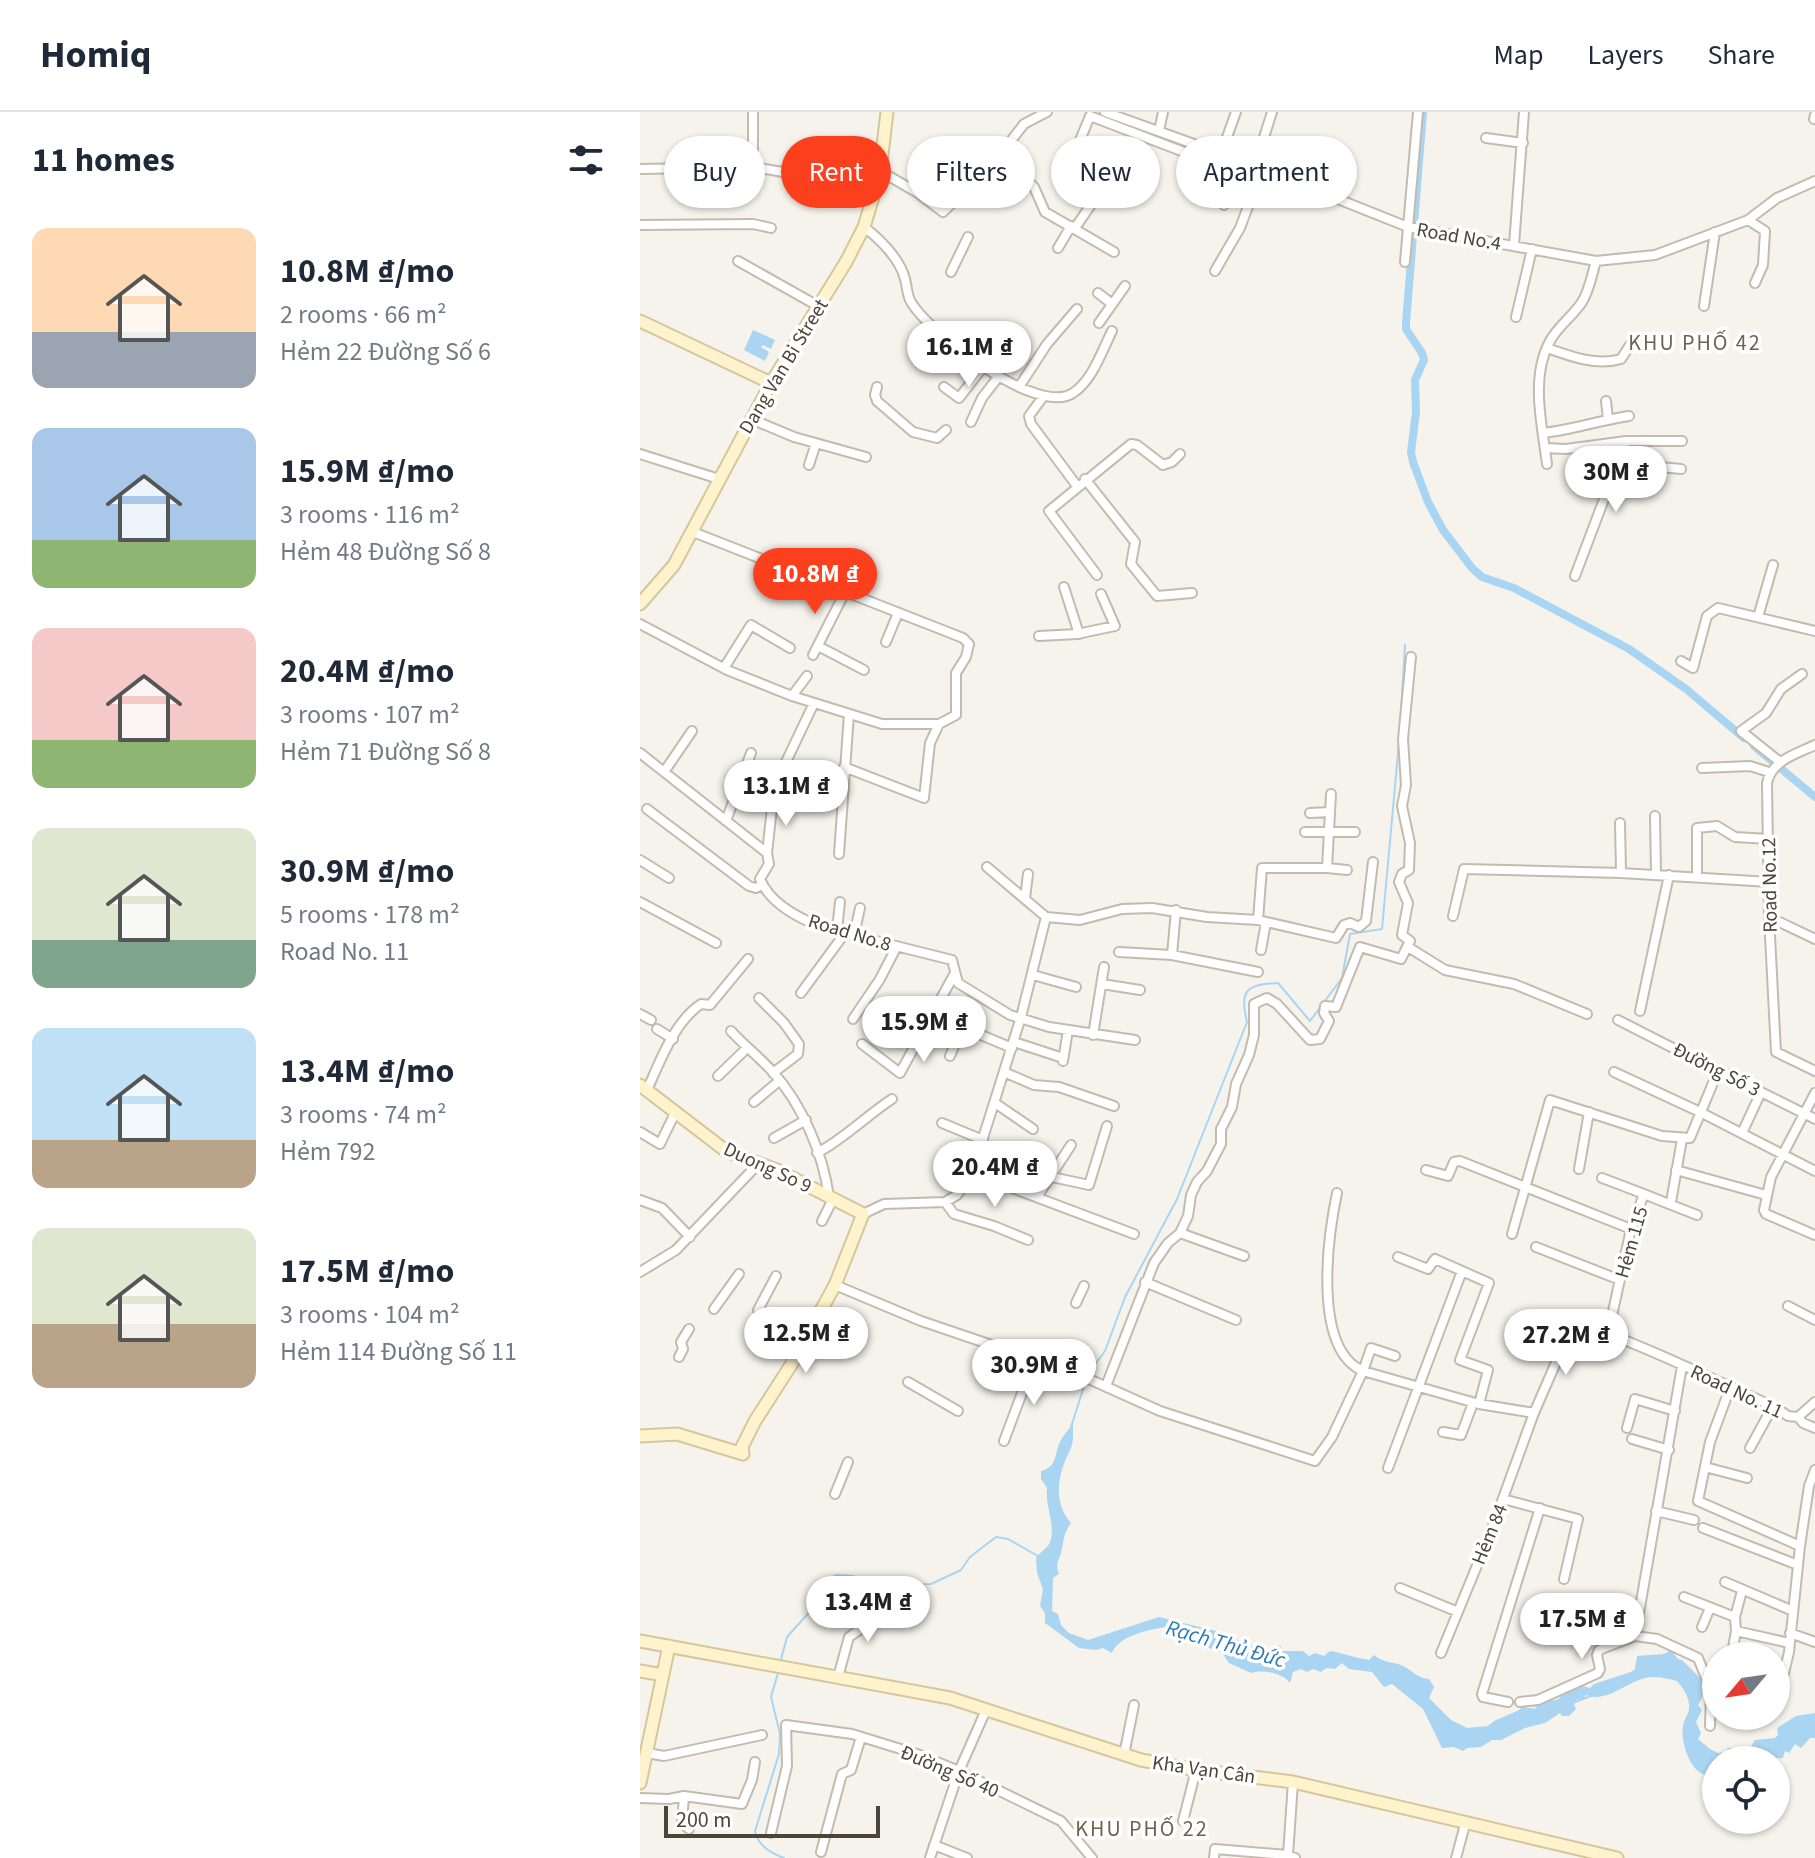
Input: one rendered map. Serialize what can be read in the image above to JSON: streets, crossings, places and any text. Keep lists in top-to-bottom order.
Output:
{
  "streets": {
    "main road": ["Dang Van Bi Street", "Duong So 9", "Kha Vạn Cân"],
    "street": [
      "Road No.4",
      "Road No.12",
      "Road No.8",
      "Đường Số 3",
      "Hẻm 115",
      "Road No. 11",
      "Hẻm 84",
      "Đường Số 40"
    ]
  },
  "crossings": [
    ["Hẻm 115", "Road No. 11"],
    ["Road No. 11", "Hẻm 84"]
  ],
  "districts": ["KHU PHỐ 42", "KHU PHỐ 22"],
  "water": ["Rạch Thủ Đức"],
  "scale_bar": "200 m",
  "north": "bottom left",
  "page": {
    "header": "Homiq",
    "nav": ["Map", "Layers", "Share"],
    "heading": "11 homes",
    "chip": [
      "Buy",
      "Rent",
      "Filters",
      "New",
      "Apartment"
    ],
    "list": [
      {
        "name": "10.8M ₫/mo",
        "note": "2 rooms · 66 m² · Hẻm 22 Đường Số 6"
      },
      {
        "name": "15.9M ₫/mo",
        "note": "3 rooms · 116 m² · Hẻm 48 Đường Số 8"
      },
      {
        "name": "20.4M ₫/mo",
        "note": "3 rooms · 107 m² · Hẻm 71 Đường Số 8"
      },
      {
        "name": "30.9M ₫/mo",
        "note": "5 rooms · 178 m² · Road No. 11"
      },
      {
        "name": "13.4M ₫/mo",
        "note": "3 rooms · 74 m² · Hẻm 792"
      },
      {
        "name": "17.5M ₫/mo",
        "note": "3 rooms · 104 m² · Hẻm 114 Đường Số 11"
      }
    ],
    "price": [
      "16.1M ₫",
      "30M ₫",
      "10.8M ₫",
      "13.1M ₫",
      "15.9M ₫",
      "20.4M ₫",
      "12.5M ₫",
      "27.2M ₫",
      "30.9M ₫",
      "13.4M ₫",
      "17.5M ₫"
    ],
    "scale": "200 m"
  }
}
